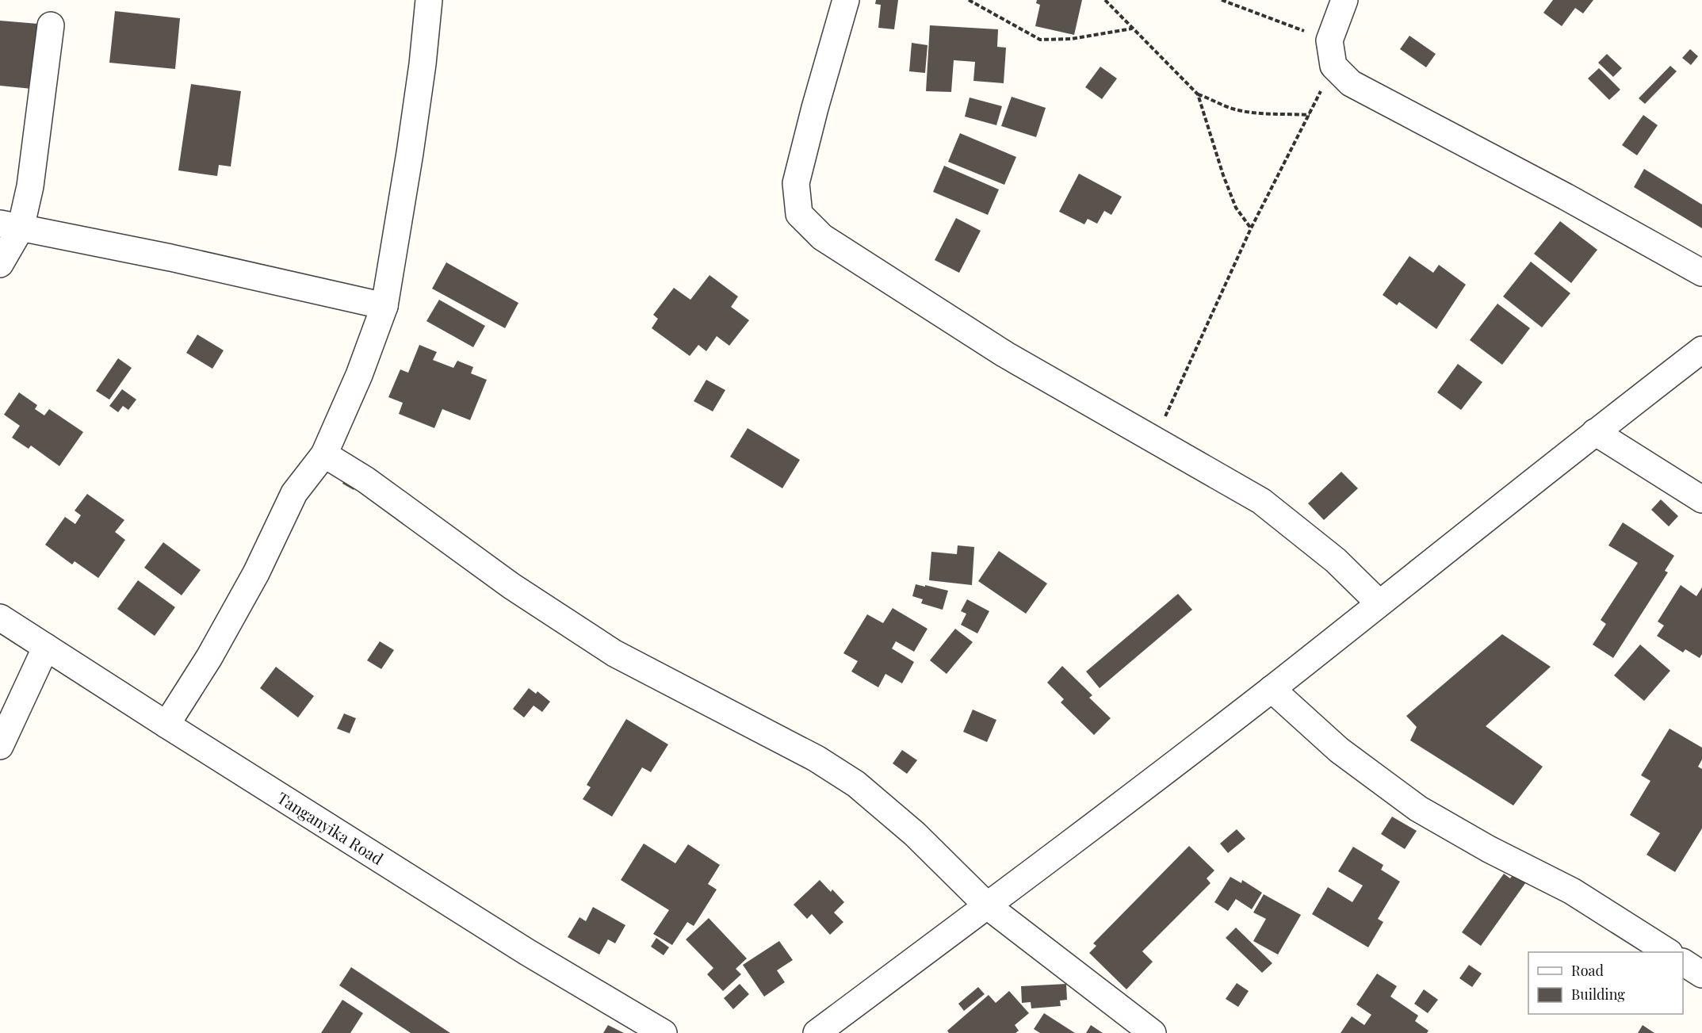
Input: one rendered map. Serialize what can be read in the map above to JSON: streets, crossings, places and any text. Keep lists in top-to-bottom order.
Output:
{
  "streets": {
    "street": ["Tanganyika Road"]
  },
  "legend": ["Road", "Building"]
}
